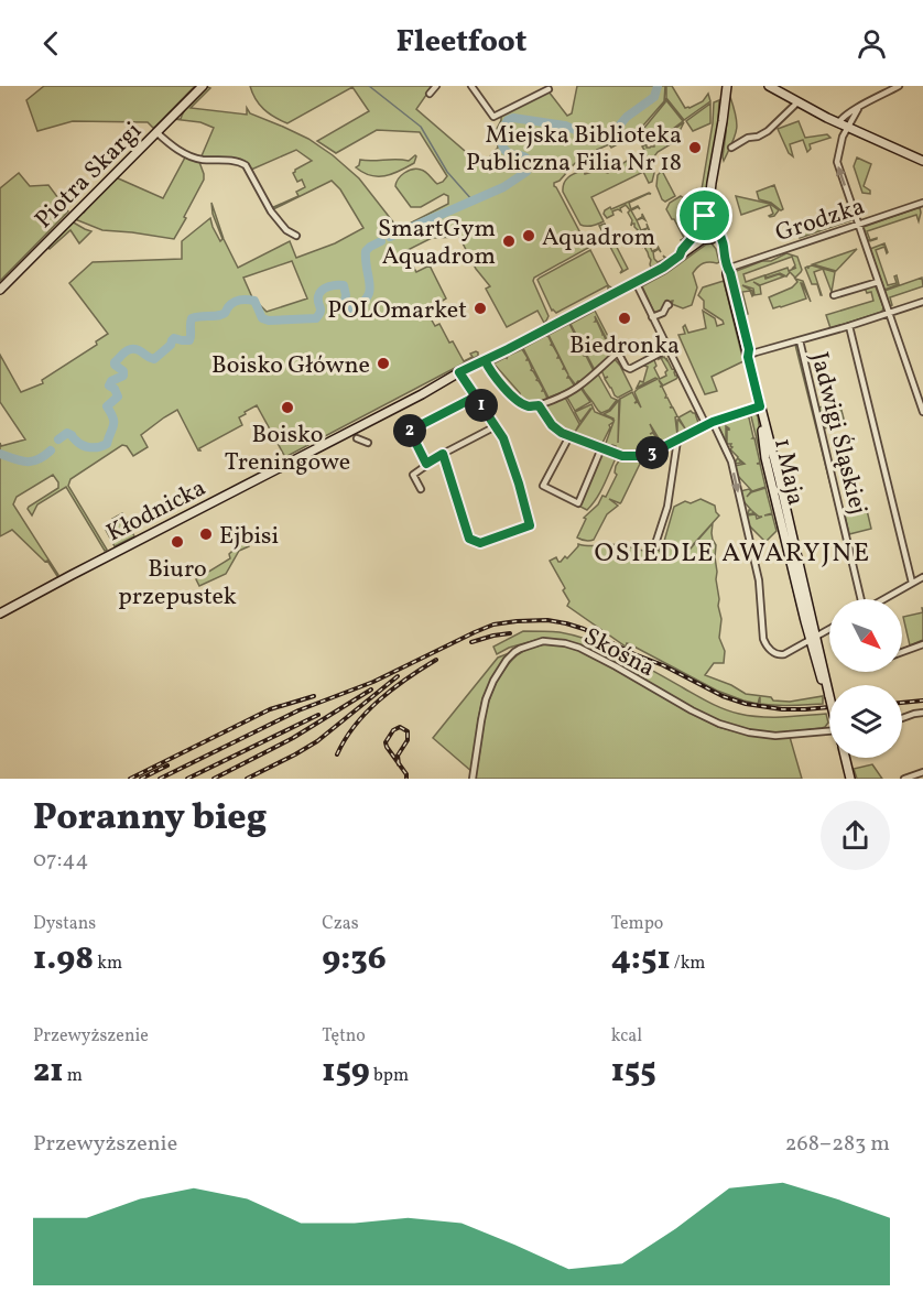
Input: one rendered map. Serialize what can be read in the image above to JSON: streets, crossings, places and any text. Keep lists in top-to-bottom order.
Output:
{
  "streets": {
    "street": [
      "Piotra Skargi",
      "Grodzka",
      "Jadwigi Śląskiej",
      "1 Maja",
      "Kłodnicka",
      "Skośna"
    ]
  },
  "crossings": [
    ["Grodzka", "1 Maja"],
    ["1 Maja", "Kłodnicka"]
  ],
  "districts": ["OSIEDLE AWARYJNE"],
  "places": [
    "Miejska Biblioteka Publiczna Filia Nr 18",
    "Aquadrom",
    "SmartGym Aquadrom",
    "POLOmarket",
    "Biedronka",
    "Boisko Główne",
    "Boisko Treningowe",
    "Ejbisi",
    "Biuro przepustek"
  ],
  "north": "bottom right",
  "page": {
    "header": "Fleetfoot",
    "pins": ["1", "2", "3"],
    "heading": ["Poranny bieg", "07:44"],
    "stats": [
      ["Dystans", "1.98 km"],
      ["Czas", "9:36"],
      ["Tempo", "4:51 /km"],
      ["Przewyższenie", "21 m"],
      ["Tętno", "159 bpm"],
      ["kcal", "155"]
    ],
    "chart": ["Przewyższenie", "268–283 m"]
  }
}
